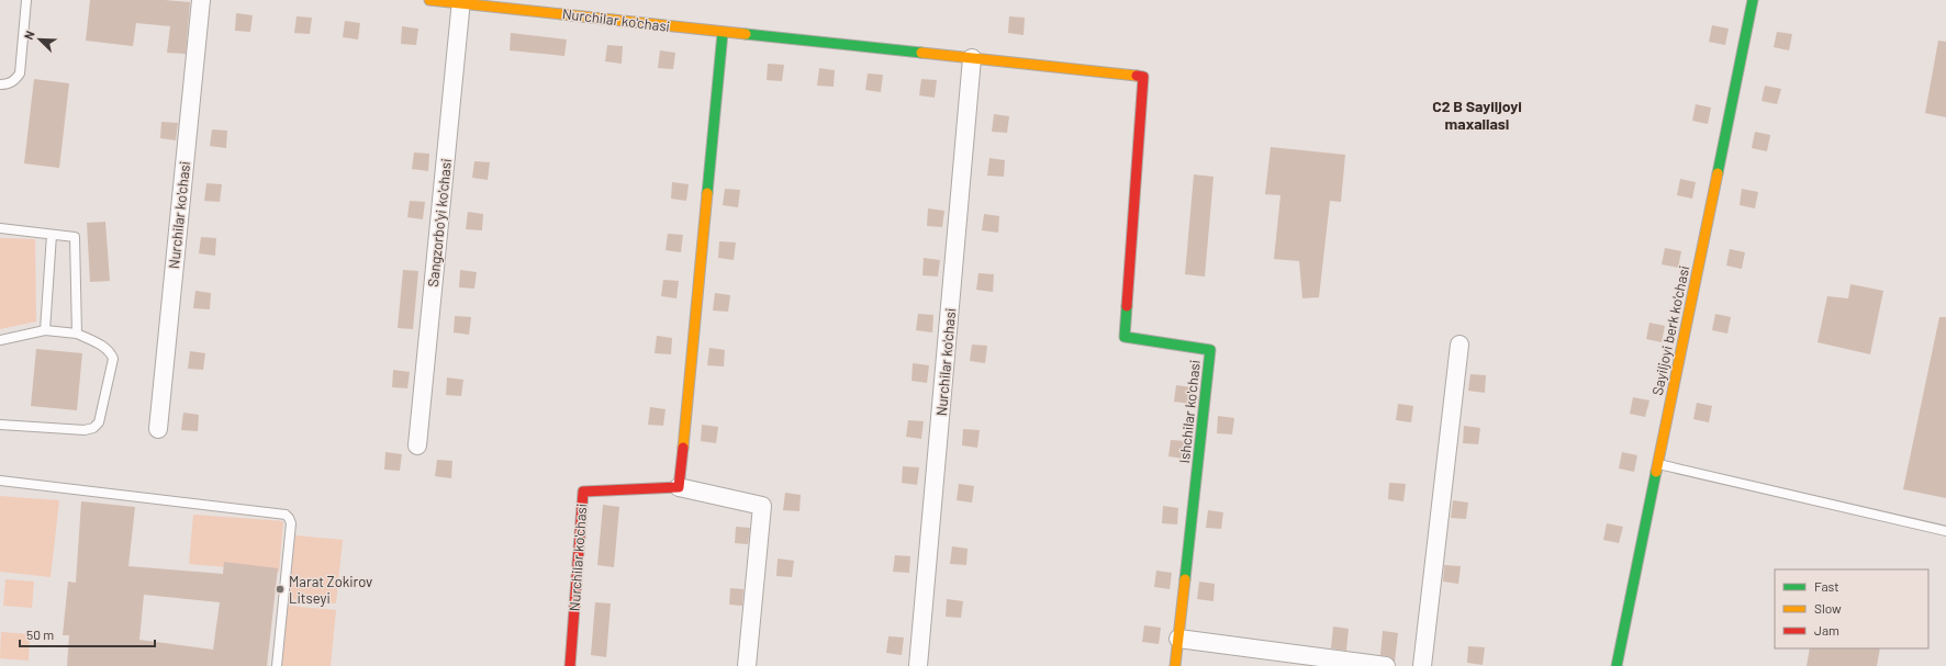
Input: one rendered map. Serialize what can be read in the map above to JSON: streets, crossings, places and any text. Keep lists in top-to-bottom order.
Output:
{
  "streets": {
    "street": [
      "Nurchilar ko'chasi",
      "Sangzorbo'yi ko'chasi",
      "Sayiljoyi berk ko'chasi",
      "Ishchilar ko'chasi"
    ]
  },
  "crossings": [
    ["Nurchilar ko'chasi", "Sangzorbo'yi ko'chasi"],
    ["Nurchilar ko'chasi", "Ishchilar ko'chasi"]
  ],
  "districts": ["C2 B Sayiljoyi maxallasi"],
  "places": ["Marat Zokirov Litseyi"],
  "legend": ["Fast", "Slow", "Jam"],
  "scale_bar": "50 m",
  "north": "top left"
}
